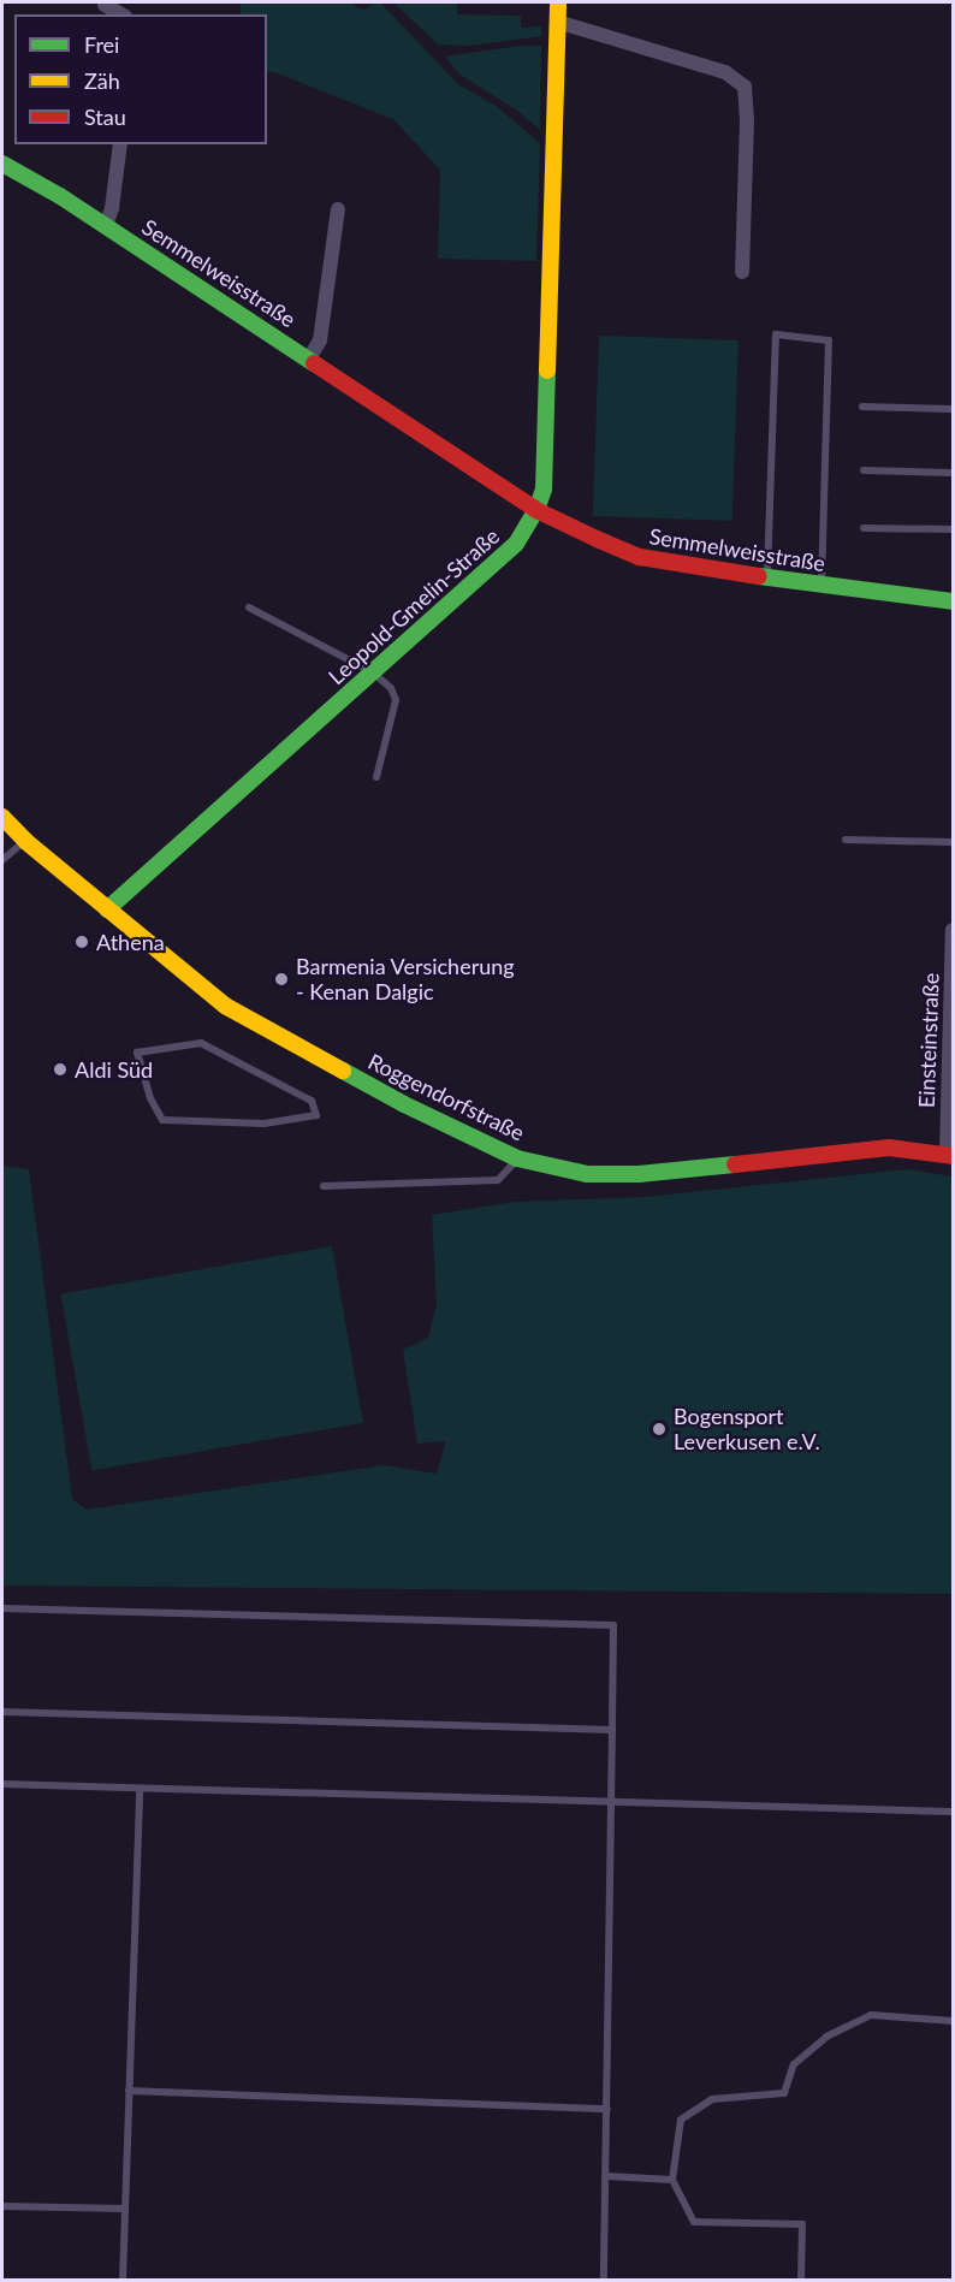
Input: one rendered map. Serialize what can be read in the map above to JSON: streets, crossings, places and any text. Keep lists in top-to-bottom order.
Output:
{
  "streets": {
    "street": [
      "Semmelweisstraße",
      "Leopold-Gmelin-Straße",
      "Einsteinstraße",
      "Roggendorfstraße"
    ]
  },
  "crossings": [
    ["Semmelweisstraße", "Leopold-Gmelin-Straße"],
    ["Leopold-Gmelin-Straße", "Roggendorfstraße"],
    ["Einsteinstraße", "Roggendorfstraße"]
  ],
  "places": [
    "Athena",
    "Barmenia Versicherung - Kenan Dalgic",
    "Aldi Süd",
    "Bogensport Leverkusen e.V."
  ],
  "legend": ["Frei", "Zäh", "Stau"]
}
